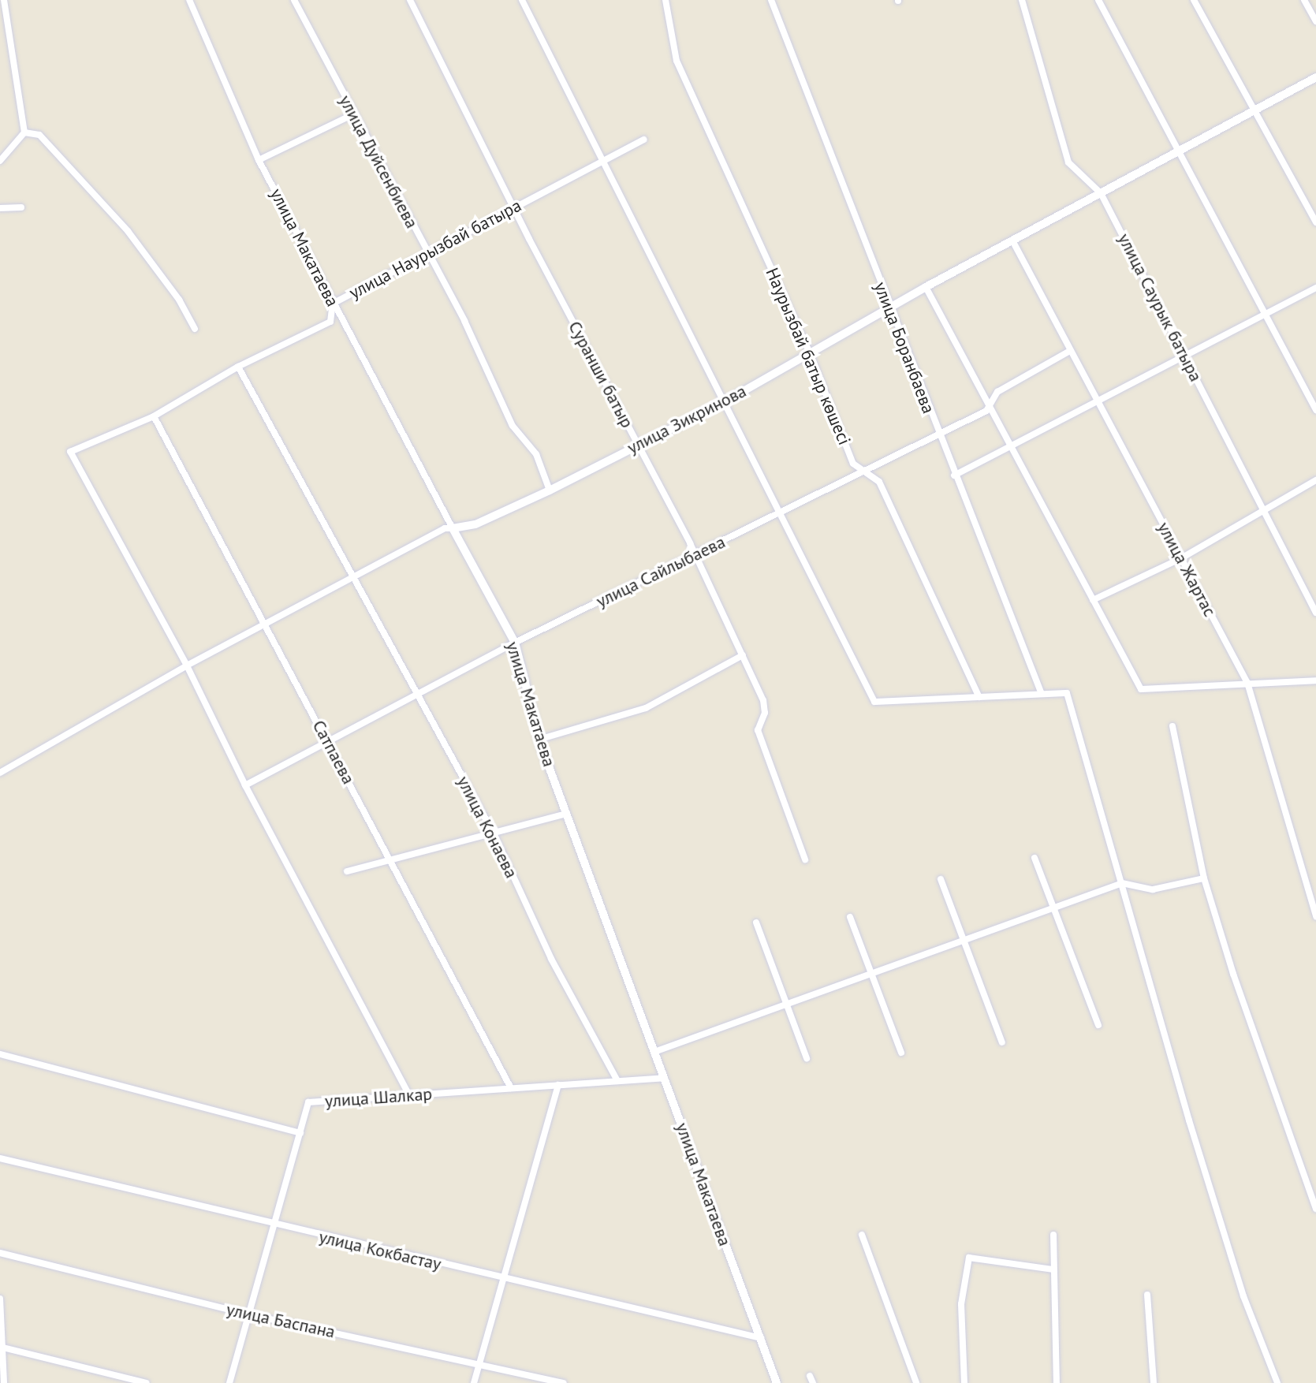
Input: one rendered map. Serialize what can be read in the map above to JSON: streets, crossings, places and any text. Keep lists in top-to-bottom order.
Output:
{
  "streets": {
    "street": [
      "улица Дуйсенбиева",
      "улица Макатаева",
      "улица Наурызбай батыра",
      "улица Саурык батыра",
      "улица Боранбаева",
      "Наурызбай батыр көшесі",
      "Суранши батыр",
      "улица Зикринова",
      "улица Жартас",
      "улица Сайлыбаева",
      "Сатпаева",
      "улица Конаева",
      "улица Шалкар",
      "улица Кокбастау",
      "улица Баспана"
    ]
  },
  "crossings": [
    ["улица Дуйсенбиева", "улица Наурызбай батыра"],
    ["улица Дуйсенбиева", "улица Зикринова"],
    ["улица Макатаева", "улица Наурызбай батыра"],
    ["улица Макатаева", "улица Зикринова"],
    ["улица Макатаева", "улица Сайлыбаева"],
    ["улица Макатаева", "улица Шалкар"],
    ["улица Макатаева", "улица Кокбастау"],
    ["улица Наурызбай батыра", "Суранши батыр"],
    ["улица Наурызбай батыра", "улица Зикринова"],
    ["улица Наурызбай батыра", "Сатпаева"],
    ["улица Наурызбай батыра", "улица Конаева"],
    ["улица Саурык батыра", "улица Зикринова"],
    ["улица Боранбаева", "улица Зикринова"],
    ["улица Боранбаева", "улица Сайлыбаева"],
    ["Наурызбай батыр көшесі", "улица Зикринова"],
    ["Наурызбай батыр көшесі", "улица Сайлыбаева"],
    ["Суранши батыр", "улица Зикринова"],
    ["Суранши батыр", "улица Сайлыбаева"],
    ["улица Зикринова", "улица Жартас"],
    ["улица Зикринова", "Сатпаева"],
    ["улица Зикринова", "улица Конаева"],
    ["улица Жартас", "улица Сайлыбаева"],
    ["улица Сайлыбаева", "Сатпаева"],
    ["улица Сайлыбаева", "улица Конаева"],
    ["Сатпаева", "улица Шалкар"],
    ["улица Конаева", "улица Шалкар"],
    ["улица Шалкар", "улица Кокбастау"],
    ["улица Шалкар", "улица Баспана"]
  ]
}
